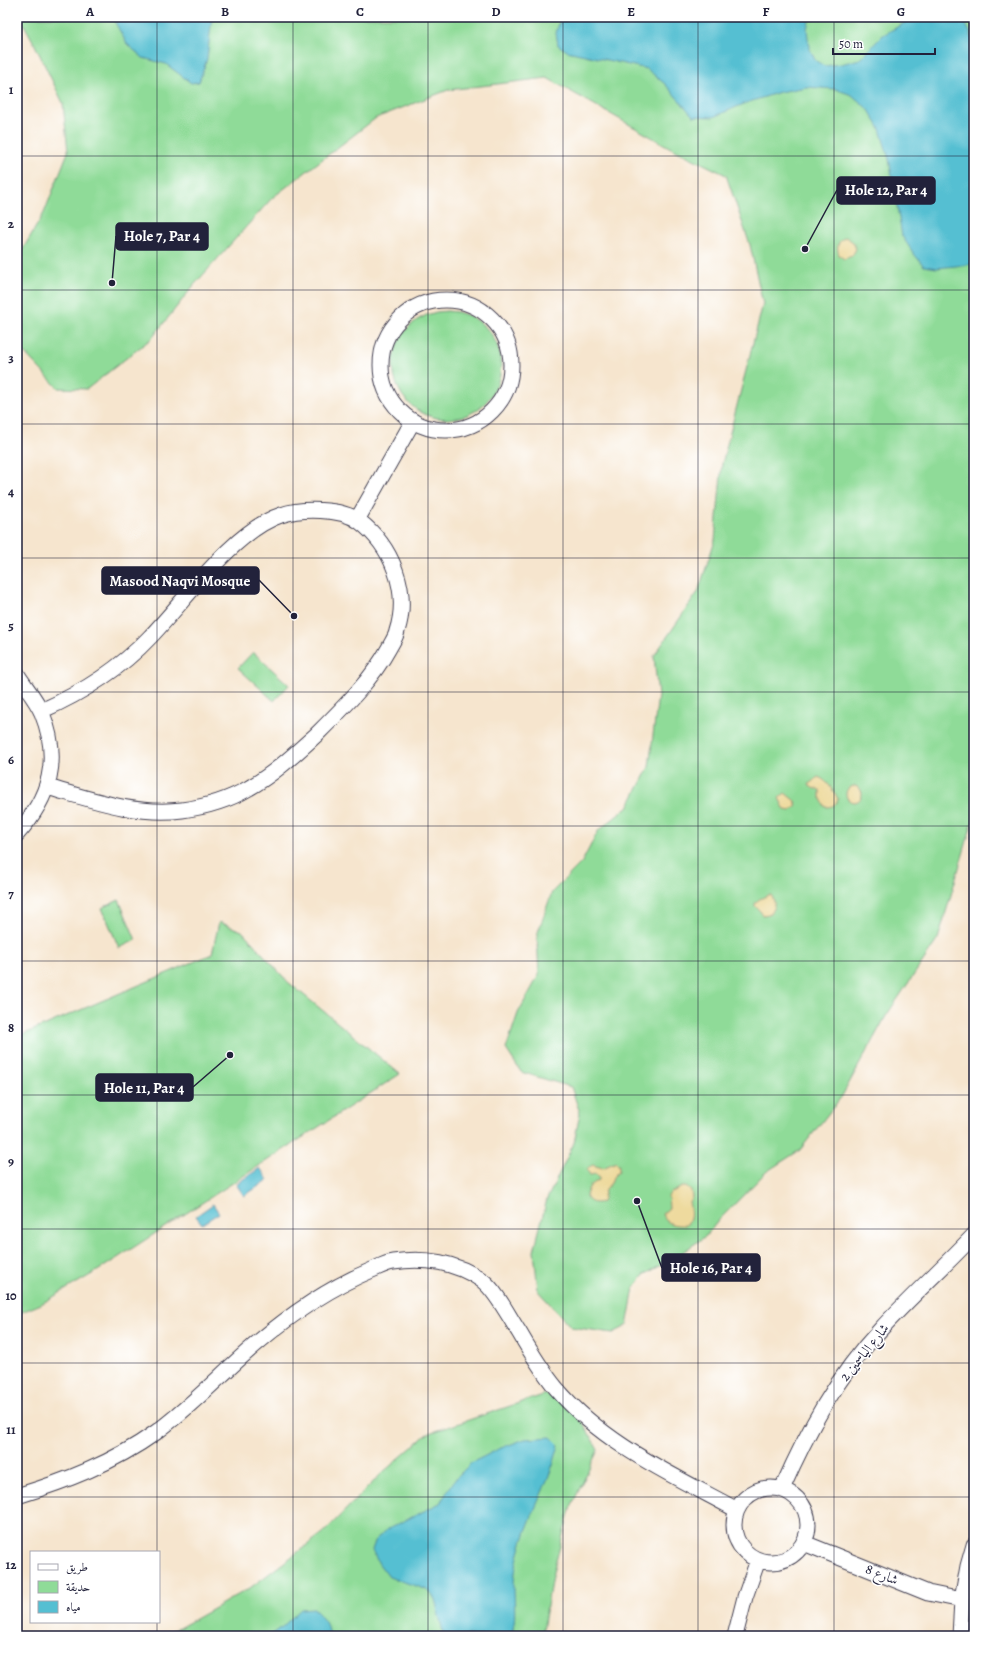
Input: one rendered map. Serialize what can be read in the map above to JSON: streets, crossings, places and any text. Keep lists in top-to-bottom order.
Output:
{
  "streets": {
    "street": ["شارع الياسمين 2", "شارع 8"]
  },
  "crossings": [
    ["شارع الياسمين 2", "شارع 8"]
  ],
  "places": [
    "Hole 12, Par 4",
    "Hole 7, Par 4",
    "Masood Naqvi Mosque",
    "Hole 11, Par 4",
    "Hole 16, Par 4"
  ],
  "legend": ["طريق", "حديقة", "مياه"],
  "scale_bar": "50 m",
  "grid": {
    "columns": [
      "A",
      "B",
      "C",
      "D",
      "E",
      "F",
      "G"
    ],
    "rows": [
      "1",
      "2",
      "3",
      "4",
      "5",
      "6",
      "7",
      "8",
      "9",
      "10",
      "11",
      "12"
    ]
  }
}
